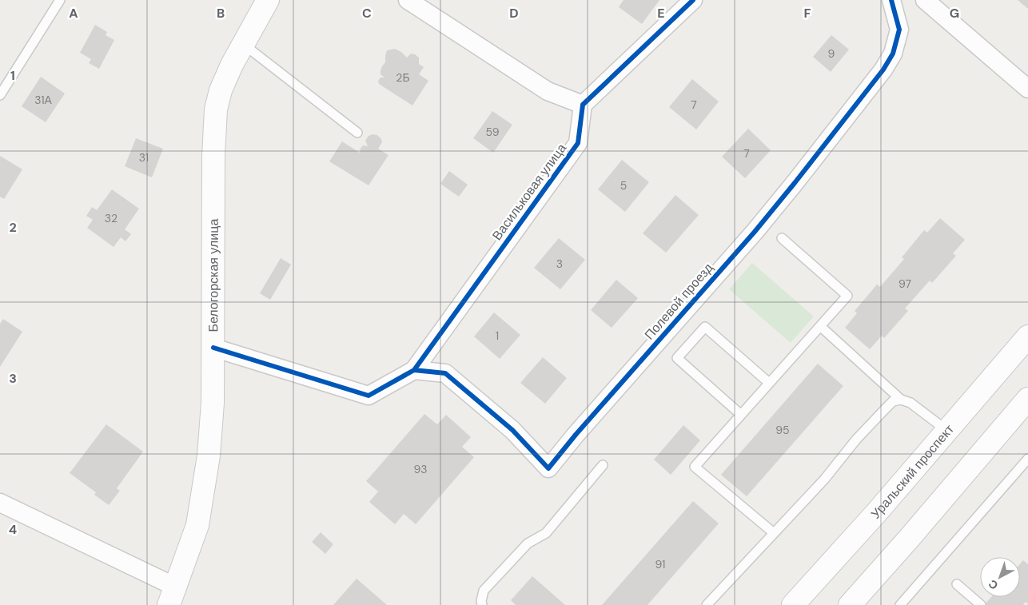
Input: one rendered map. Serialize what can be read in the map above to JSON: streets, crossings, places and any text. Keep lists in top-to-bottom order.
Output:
{
  "streets": {
    "main road": ["Белогорская улица", "Уральский проспект"],
    "street": ["Васильковая улица", "Полевой проезд"]
  },
  "crossings": [
    ["Васильковая улица", "Полевой проезд"]
  ],
  "house_numbers": [
    "9",
    "2Б",
    "31А",
    "7",
    "59",
    "7",
    "31",
    "5",
    "32",
    "3",
    "97",
    "1",
    "95",
    "93",
    "91"
  ],
  "north": "bottom left",
  "grid": {
    "columns": [
      "A",
      "B",
      "C",
      "D",
      "E",
      "F",
      "G"
    ],
    "rows": [
      "1",
      "2",
      "3",
      "4"
    ]
  }
}
